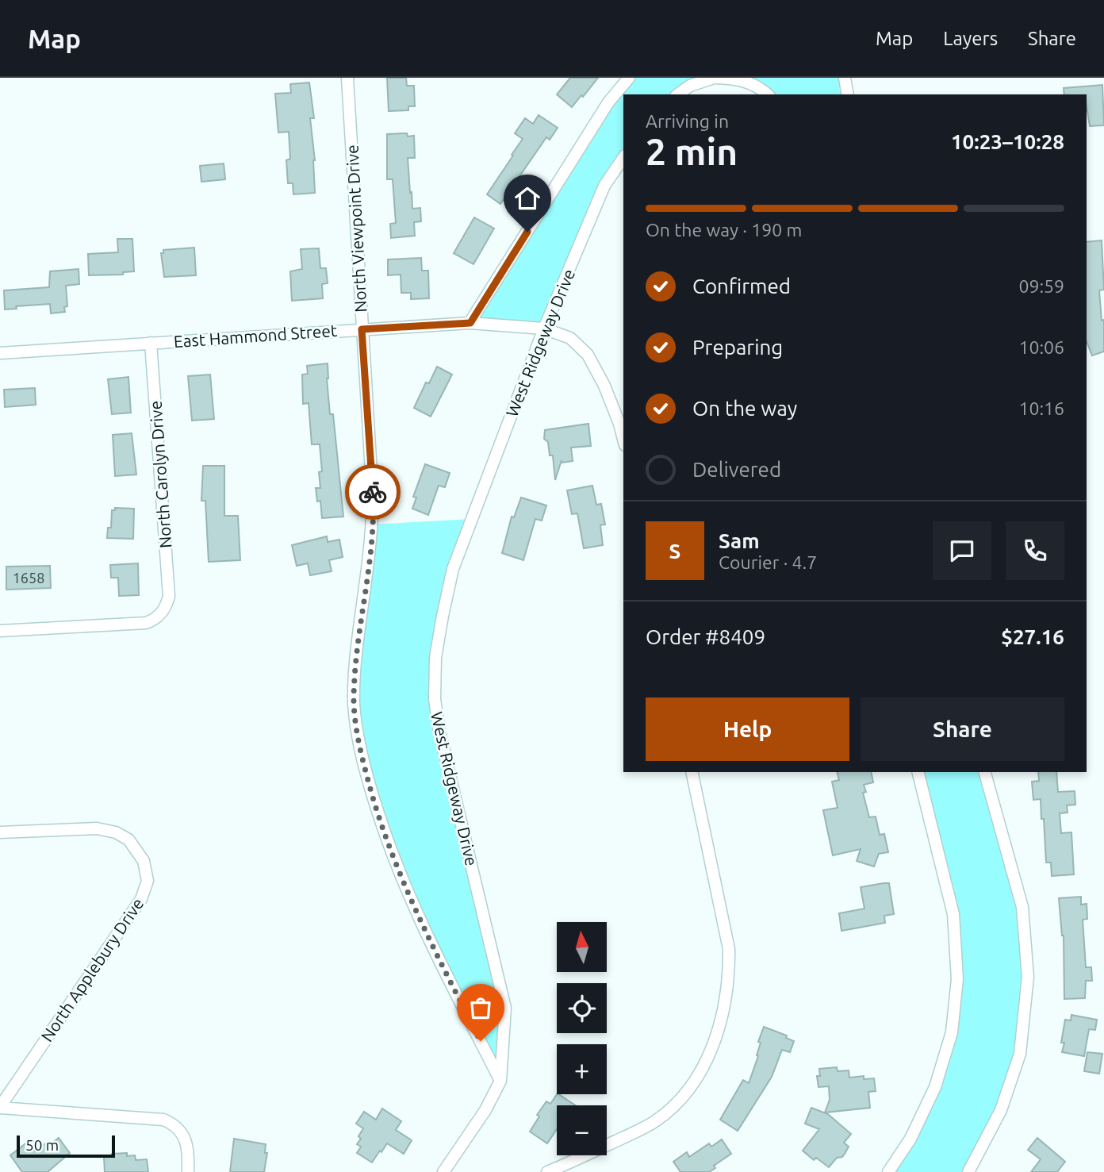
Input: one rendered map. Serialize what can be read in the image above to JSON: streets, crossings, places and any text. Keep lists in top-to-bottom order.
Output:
{
  "streets": {
    "street": [
      "North Viewpoint Drive",
      "East Hammond Street",
      "West Ridgeway Drive",
      "North Carolyn Drive",
      "North Applebury Drive"
    ]
  },
  "crossings": [
    ["North Viewpoint Drive", "East Hammond Street"],
    ["North Viewpoint Drive", "West Ridgeway Drive"],
    ["East Hammond Street", "West Ridgeway Drive"],
    ["East Hammond Street", "North Carolyn Drive"]
  ],
  "house_numbers": ["1658"],
  "scale_bar": "50 m",
  "north": "top",
  "page": {
    "header": "Map",
    "nav": ["Map", "Layers", "Share"],
    "heading": ["2 min", "Arriving in", "10:23–10:28"],
    "panel": [
      "Sam",
      "Courier · 4.7",
      "Order #8409",
      "$27.16"
    ],
    "bar": "On the way · 190 m",
    "list": [
      ["Confirmed", "09:59"],
      ["Preparing", "10:06"],
      ["On the way", "10:16"],
      "Delivered"
    ],
    "round": "S",
    "buttons": ["Help", "Share"],
    "map_buttons": ["+", "−"],
    "scale": "50 m"
  }
}
